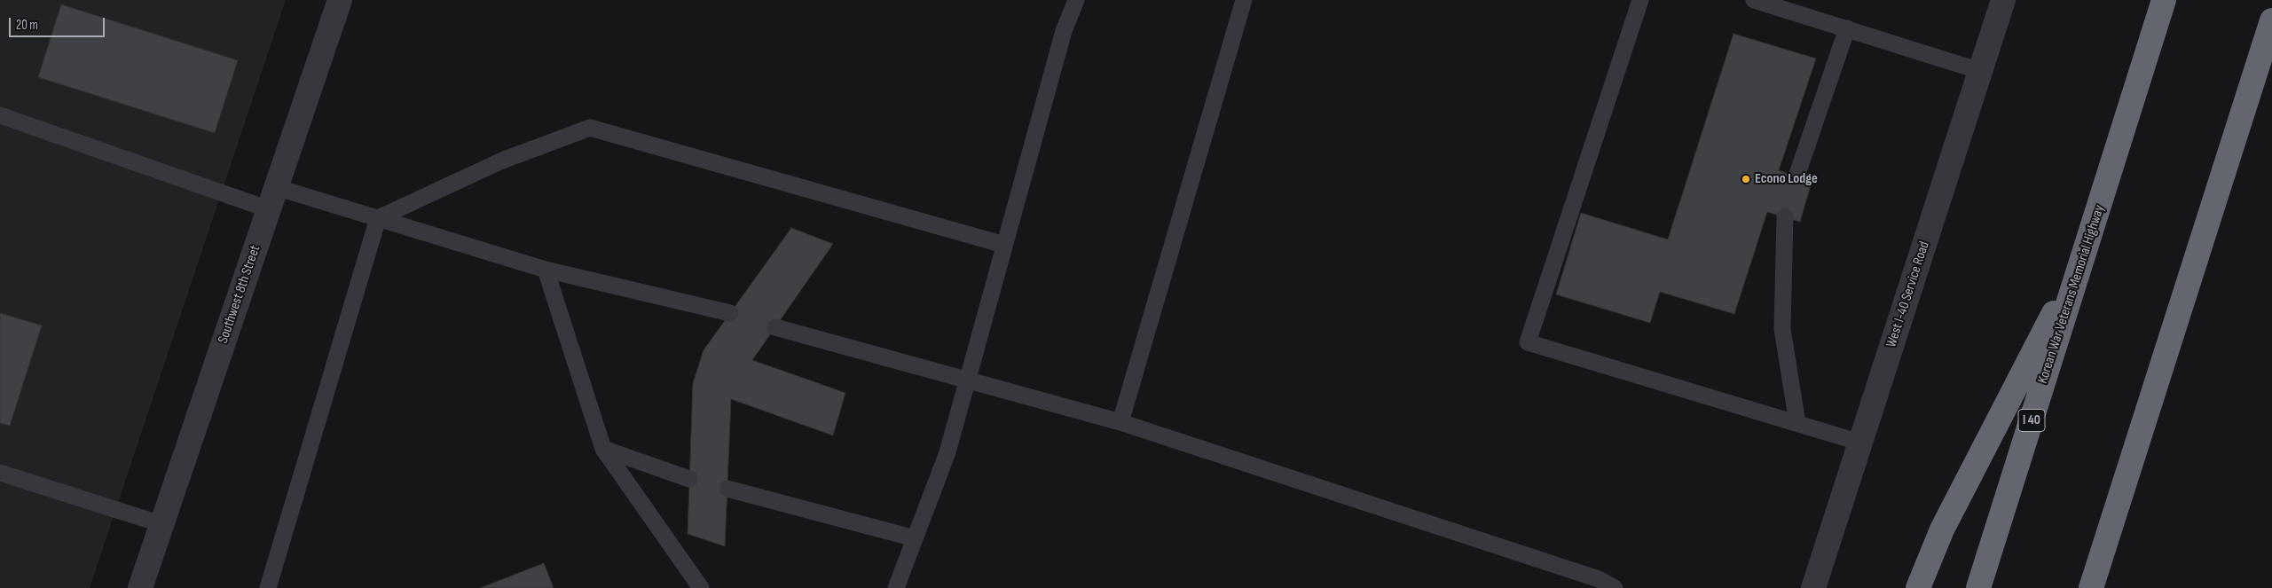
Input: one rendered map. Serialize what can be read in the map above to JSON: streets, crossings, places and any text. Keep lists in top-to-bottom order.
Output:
{
  "streets": {
    "highway": ["Korean War Veterans Memorial Highway", "I 40"],
    "street": ["Southwest 8th Street", "West I-40 Service Road"]
  },
  "places": ["Econo Lodge"],
  "scale_bar": "20 m"
}
